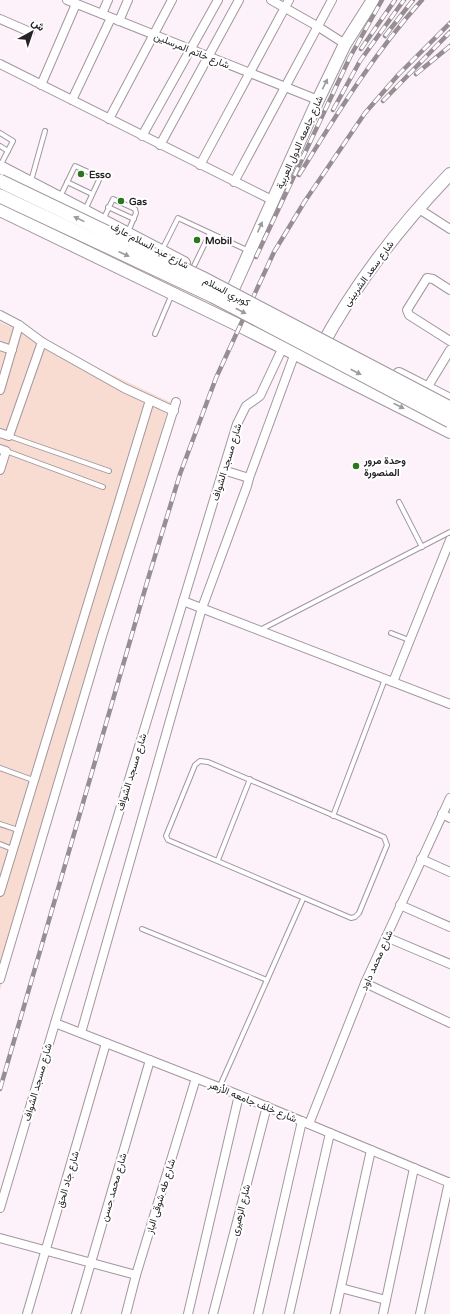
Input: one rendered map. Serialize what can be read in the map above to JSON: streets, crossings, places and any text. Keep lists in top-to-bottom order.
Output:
{
  "streets": {
    "main road": [
      "شارع جامعه الدول العربية",
      "شارع عبد السلام عارف",
      "شارع سعد الشربينى",
      "كوبري السلام"
    ],
    "street": [
      "شارع خاتم المرسلين",
      "شارع مسجد الشواف",
      "شارع محمد داود",
      "شارع خلف جامعه الأزهر",
      "شارع جاد الحق",
      "شارع محمد حسن",
      "شارع طه شوقى الباز",
      "شارع الزهيرى"
    ]
  },
  "crossings": [
    ["شارع خاتم المرسلين", "شارع جامعه الدول العربية"],
    ["شارع جامعه الدول العربية", "شارع عبد السلام عارف"],
    ["شارع عبد السلام عارف", "شارع سعد الشربينى"],
    ["شارع مسجد الشواف", "شارع خلف جامعه الأزهر"],
    ["شارع محمد داود", "شارع خلف جامعه الأزهر"],
    ["شارع خلف جامعه الأزهر", "شارع جاد الحق"],
    ["شارع خلف جامعه الأزهر", "شارع محمد حسن"],
    ["شارع خلف جامعه الأزهر", "شارع طه شوقى الباز"],
    ["شارع خلف جامعه الأزهر", "شارع الزهيرى"]
  ],
  "one_way": ["شارع جامعه الدول العربية"],
  "places": [
    "Esso",
    "Gas",
    "Mobil",
    "وحدة مرور المنصورة"
  ],
  "north": "top right"
}
